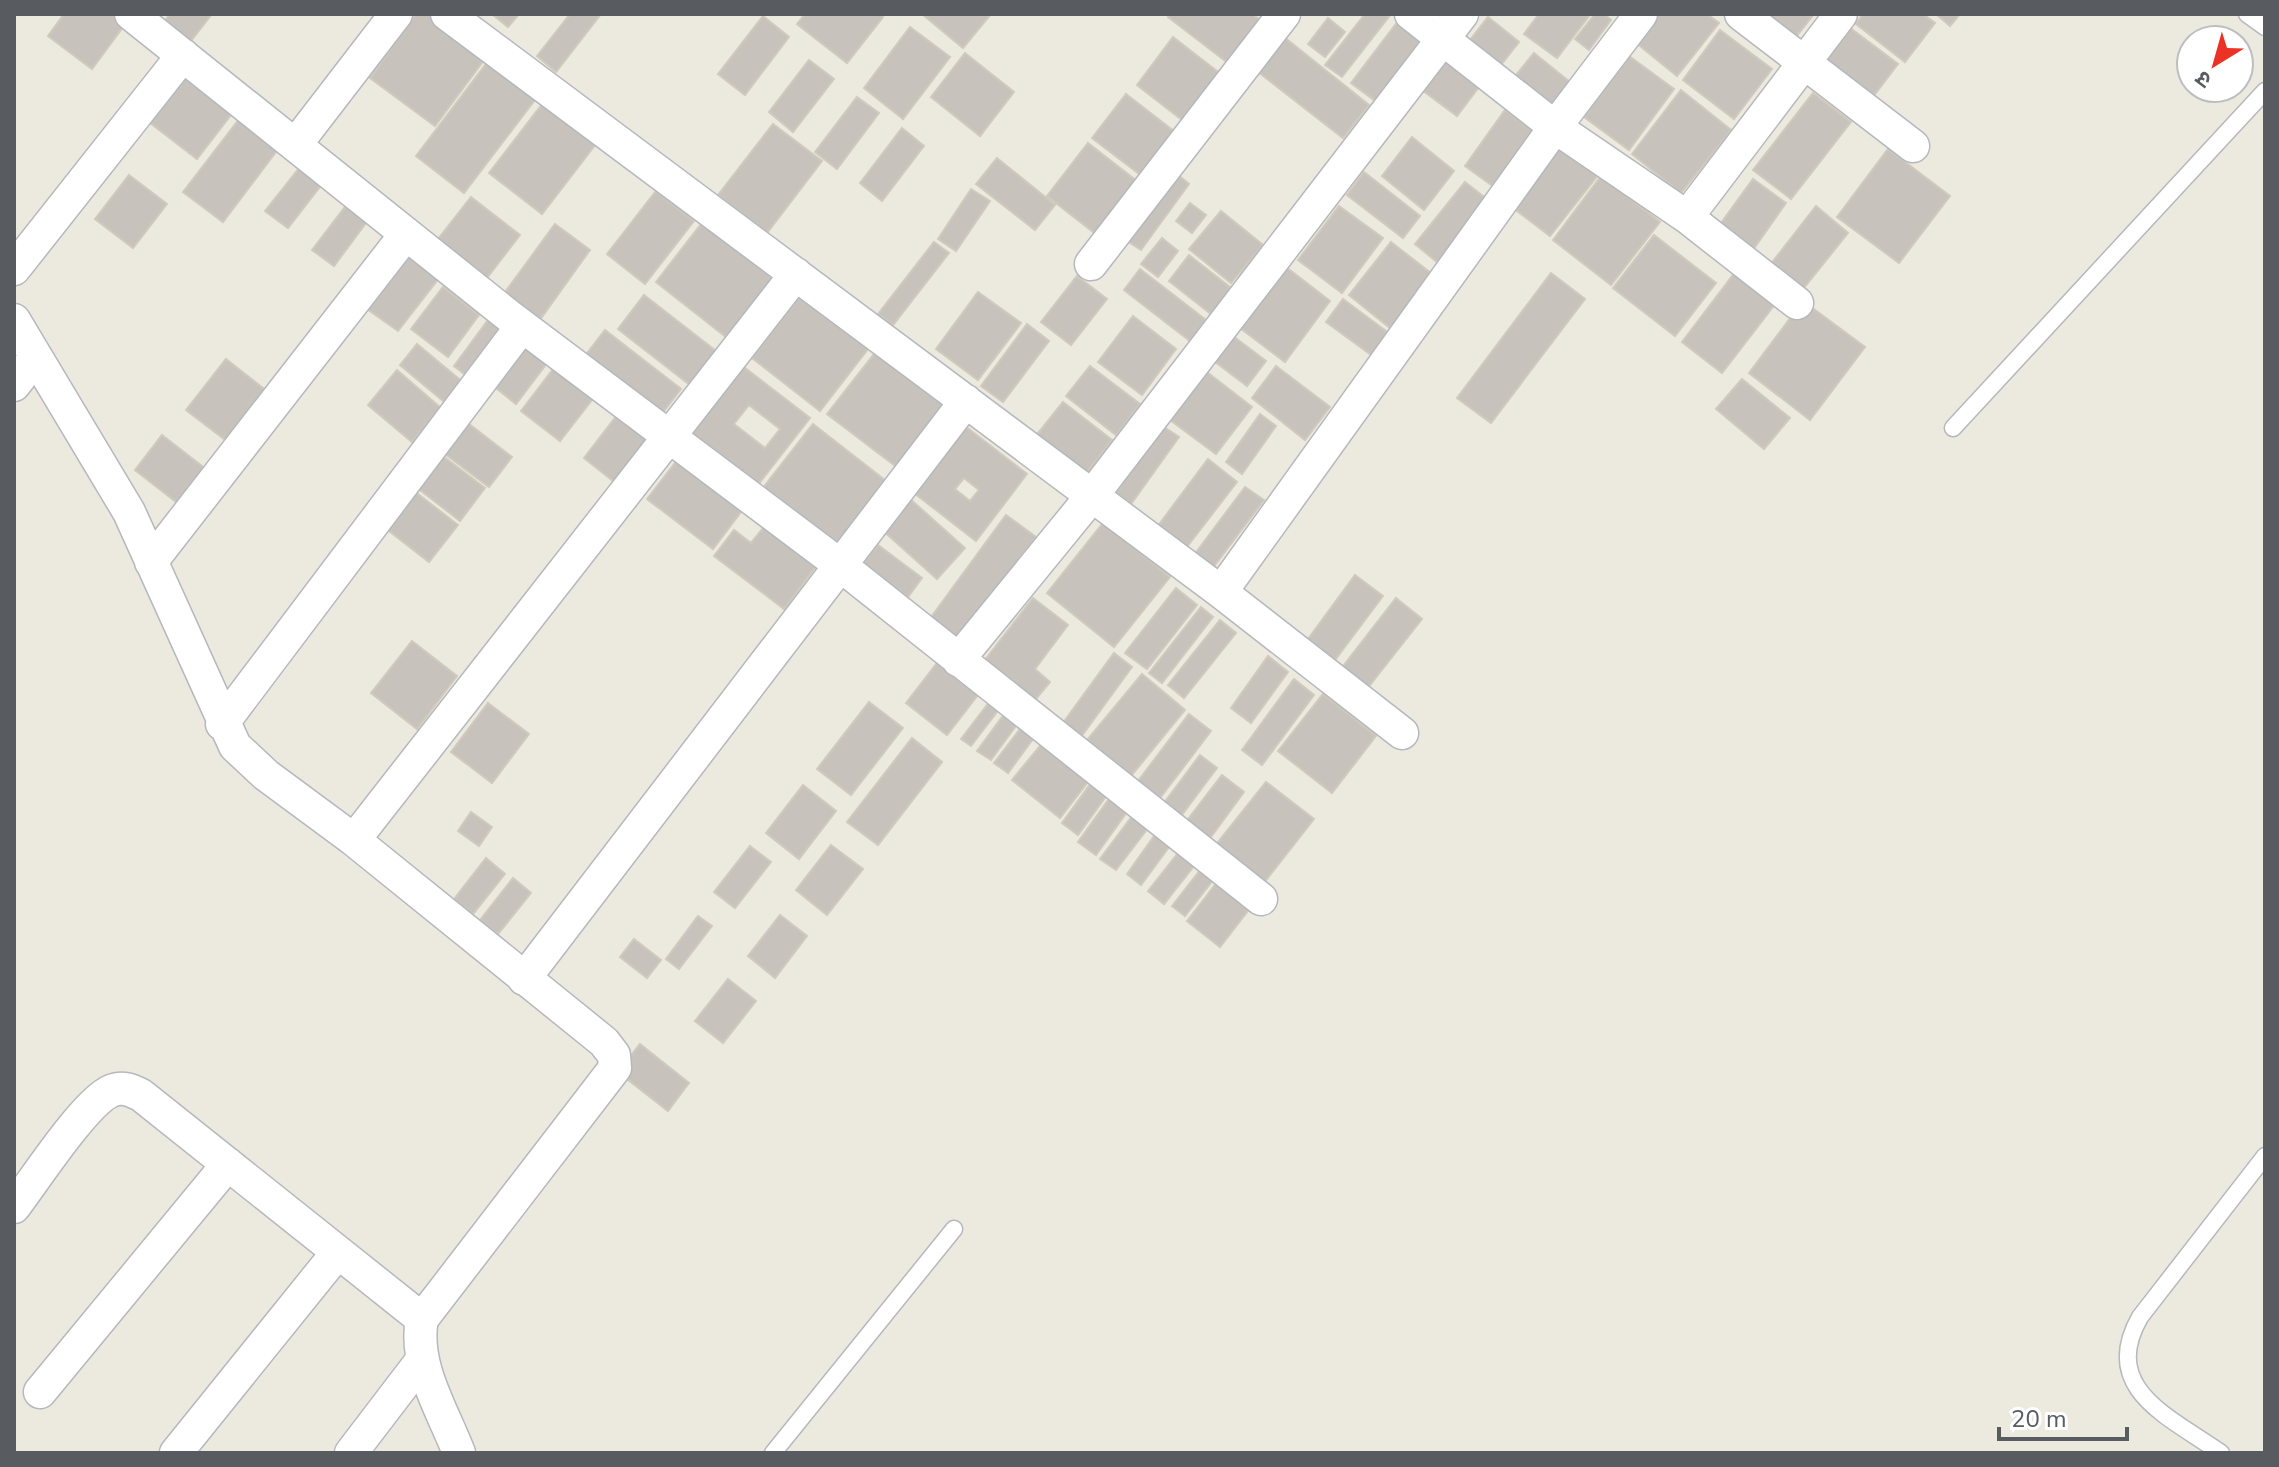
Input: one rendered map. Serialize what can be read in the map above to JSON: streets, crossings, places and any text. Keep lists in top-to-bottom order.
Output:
{
  "scale_bar": "20 m",
  "north": "bottom left"
}
